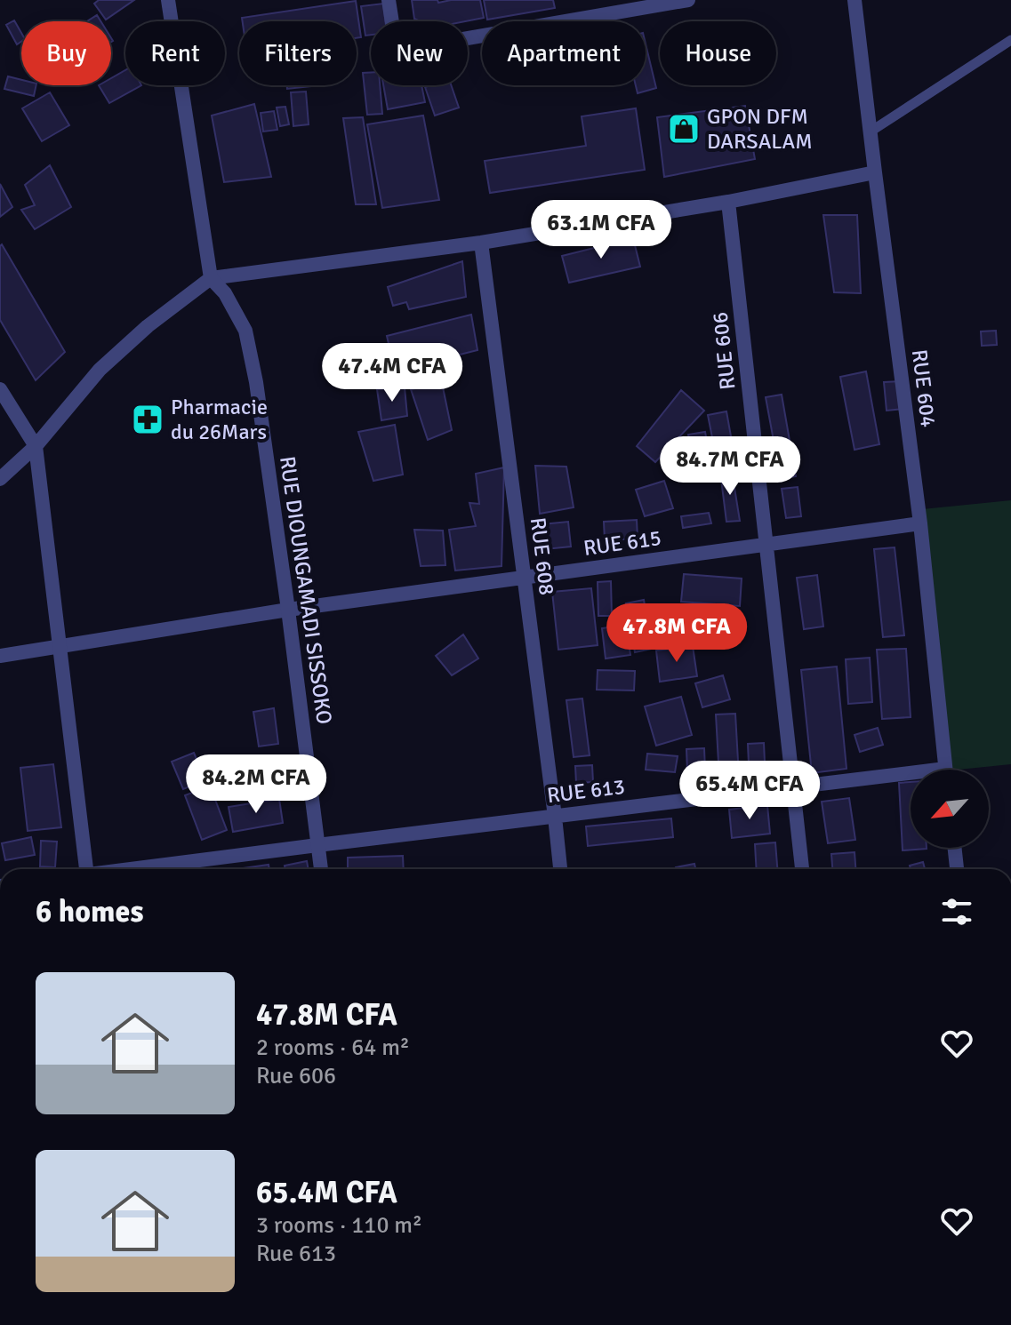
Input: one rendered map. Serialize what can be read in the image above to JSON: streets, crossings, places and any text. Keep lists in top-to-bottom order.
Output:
{
  "streets": {
    "street": [
      "RUE 606",
      "RUE 604",
      "RUE 615",
      "RUE 608",
      "RUE DIOUNGAMADI SISSOKO",
      "RUE 613"
    ]
  },
  "crossings": [
    ["RUE 606", "RUE 615"],
    ["RUE 606", "RUE 613"],
    ["RUE 604", "RUE 615"],
    ["RUE 615", "RUE 608"],
    ["RUE 615", "RUE DIOUNGAMADI SISSOKO"],
    ["RUE 608", "RUE 613"],
    ["RUE DIOUNGAMADI SISSOKO", "RUE 613"]
  ],
  "places": {
    "shop": ["GPON DFM DARSALAM"],
    "pharmacy": ["Pharmacie du 26Mars"]
  },
  "north": "bottom left",
  "page": {
    "chip": [
      "Buy",
      "Rent",
      "Filters",
      "New",
      "Apartment",
      "House"
    ],
    "price": [
      "63.1M CFA",
      "47.4M CFA",
      "84.7M CFA",
      "47.8M CFA",
      "84.2M CFA",
      "65.4M CFA"
    ],
    "heading": "6 homes",
    "list": [
      {
        "name": "47.8M CFA",
        "note": "2 rooms · 64 m² · Rue 606"
      },
      {
        "name": "65.4M CFA",
        "note": "3 rooms · 110 m² · Rue 613"
      }
    ]
  }
}
